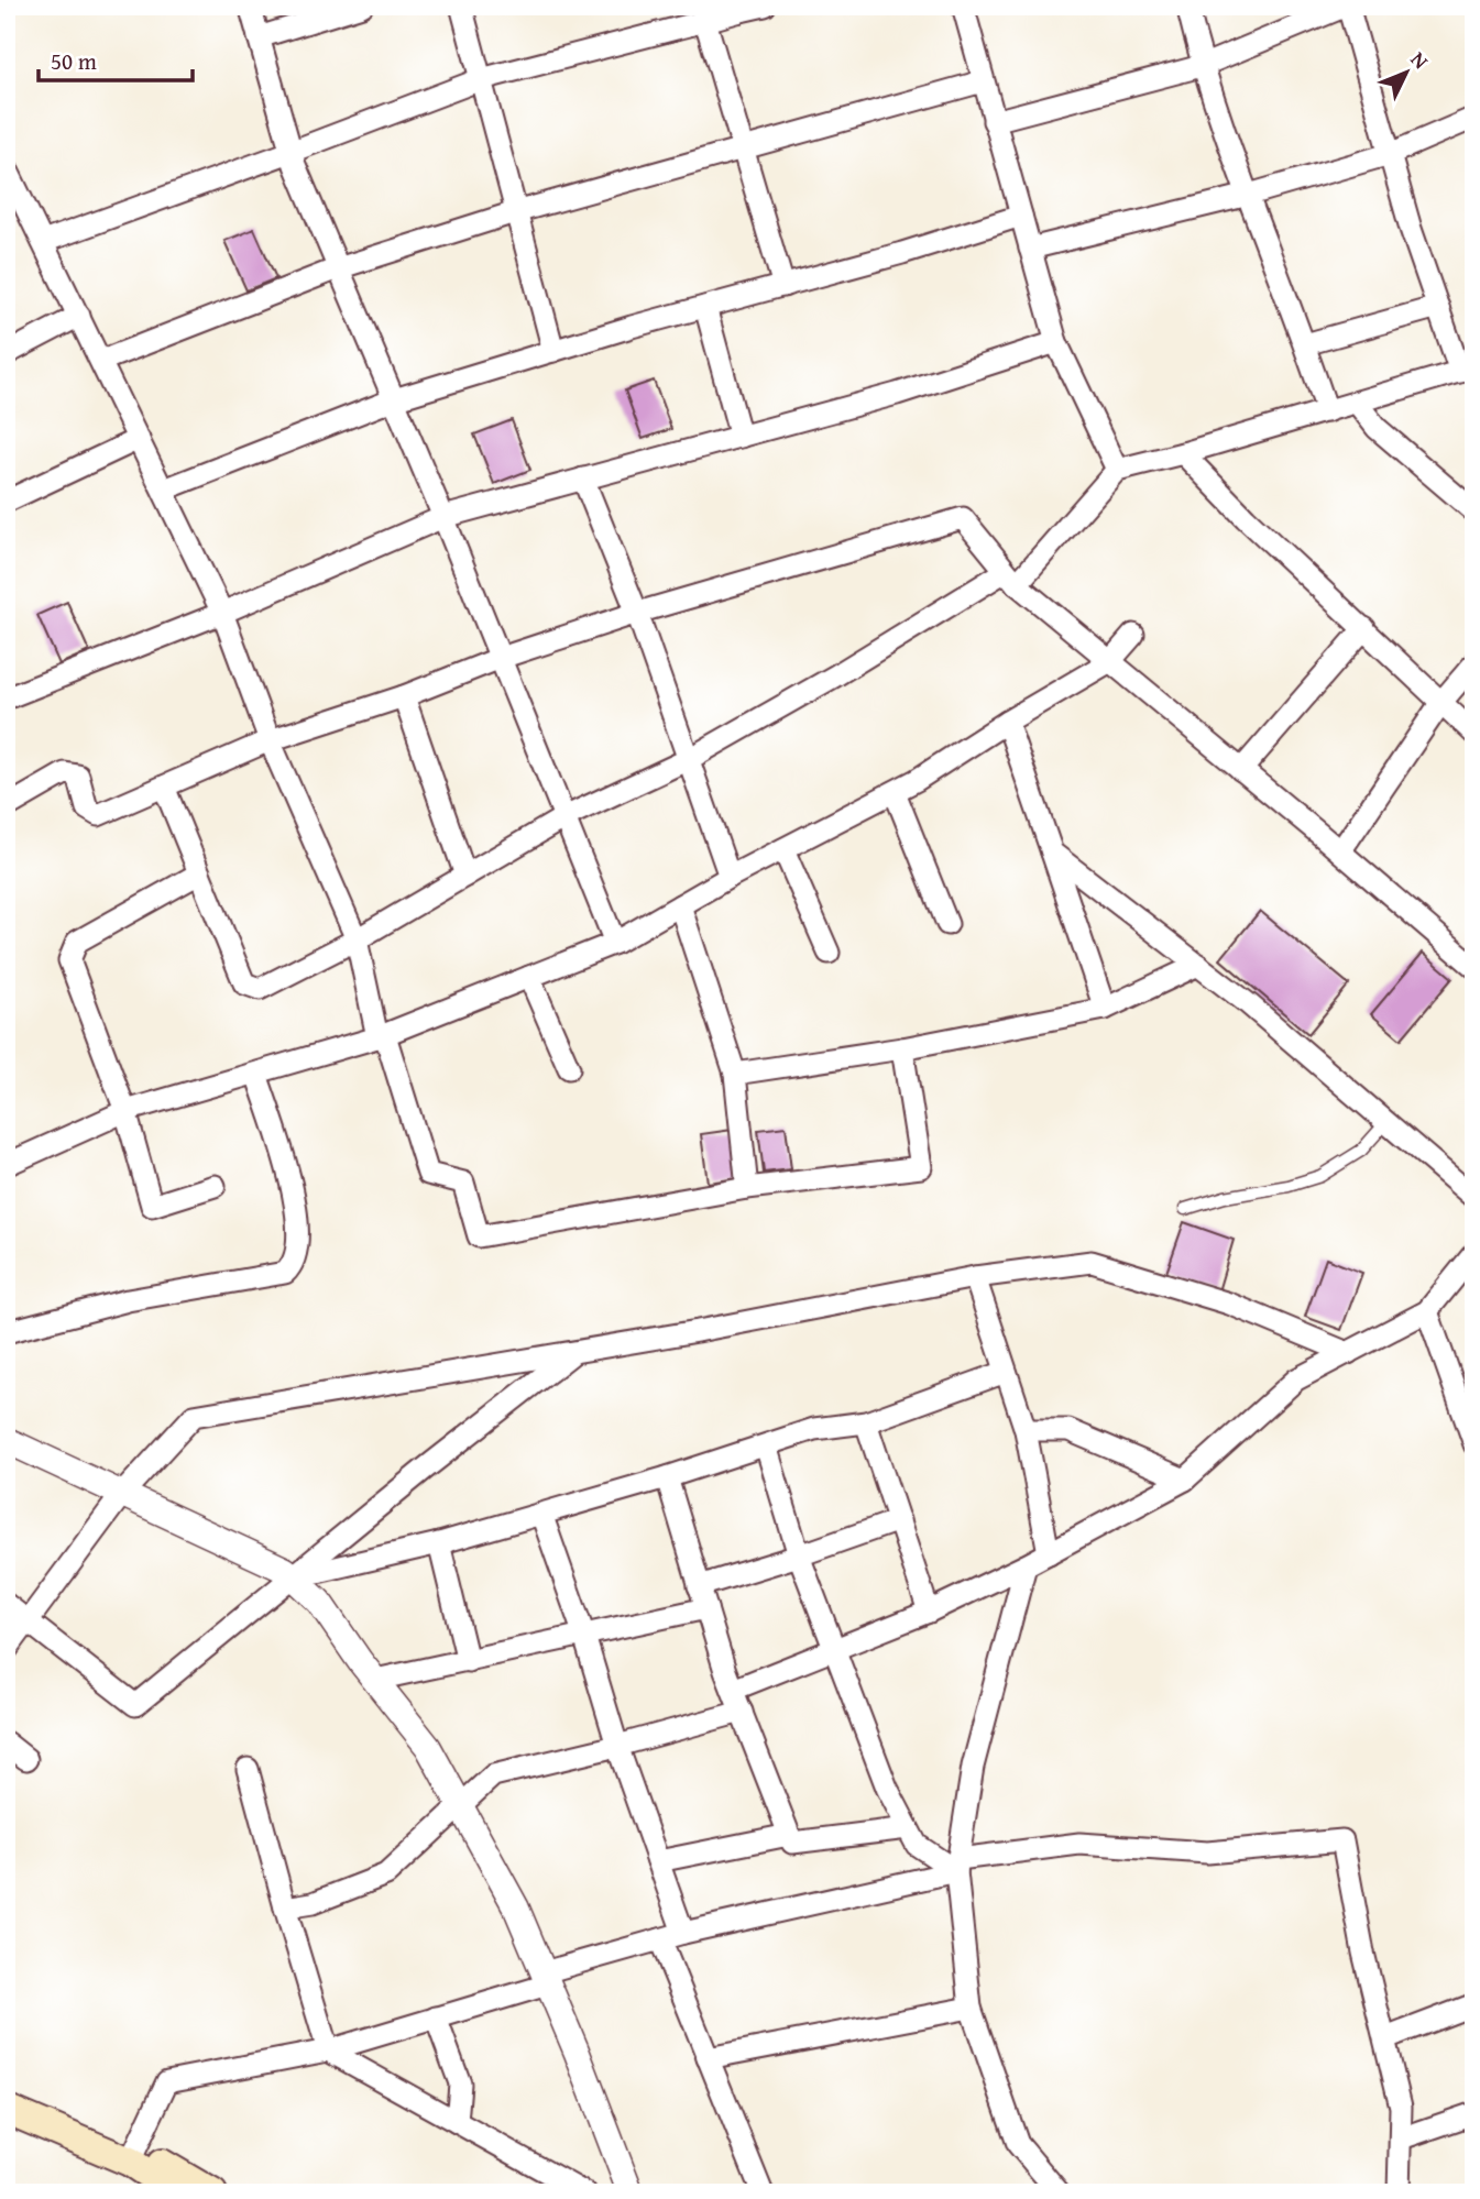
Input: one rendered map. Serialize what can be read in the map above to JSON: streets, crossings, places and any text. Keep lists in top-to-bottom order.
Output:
{
  "scale_bar": "50 m",
  "north": "top right"
}
